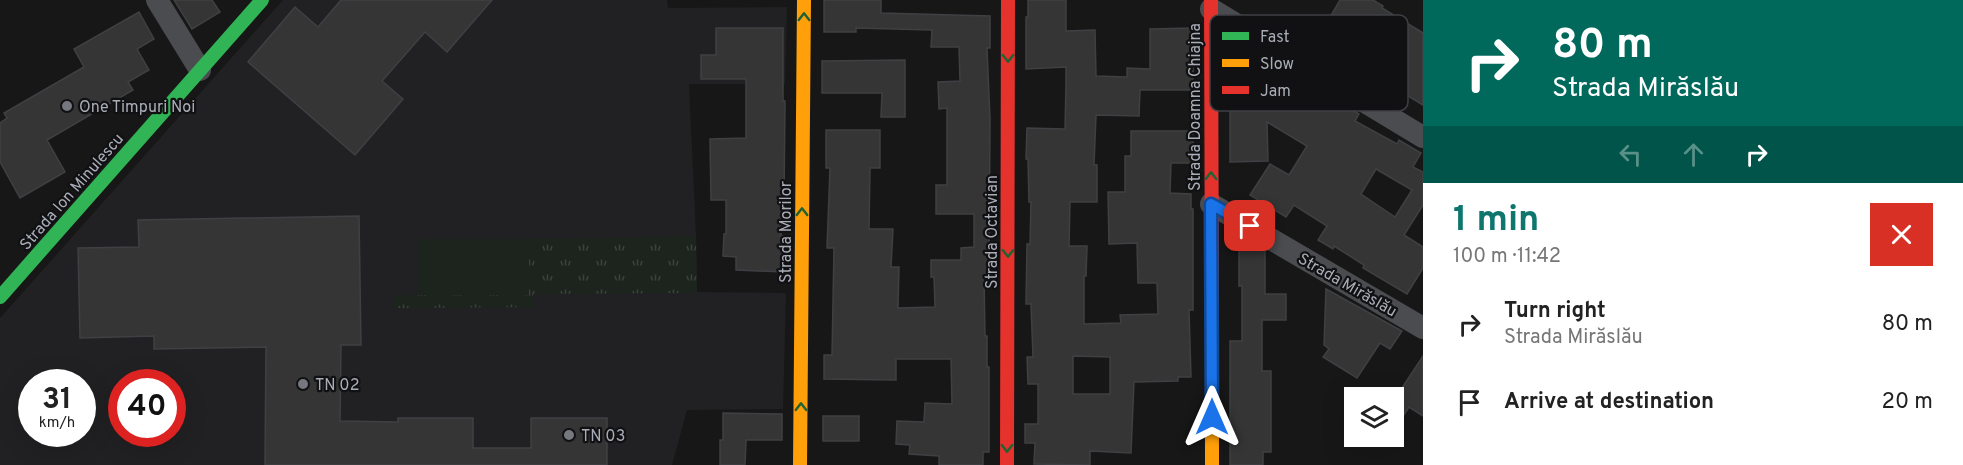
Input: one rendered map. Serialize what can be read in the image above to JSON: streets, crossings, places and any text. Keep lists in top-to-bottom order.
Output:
{
  "streets": {
    "street": [
      "Strada Doamna Chiajna",
      "Strada Ion Minulescu",
      "Strada Morilor",
      "Strada Octavian",
      "Strada Mirăslău"
    ]
  },
  "crossings": [
    ["Strada Doamna Chiajna", "Strada Mirăslău"]
  ],
  "one_way": ["Strada Morilor", "Strada Octavian"],
  "places": ["One Timpuri Noi", "TN 02", "TN 03"],
  "legend": ["Fast", "Slow", "Jam"],
  "page": {
    "turn": ["80 m", "Strada Mirăslău"],
    "heading": ["1 min", "100 m · 11:42"],
    "list": [
      {
        "name": "Turn right",
        "note": "Strada Mirăslău",
        "value": "80 m"
      },
      {
        "name": "Arrive at destination",
        "value": "20 m"
      }
    ],
    "speed": "31 km/h",
    "limit": "40"
  }
}
